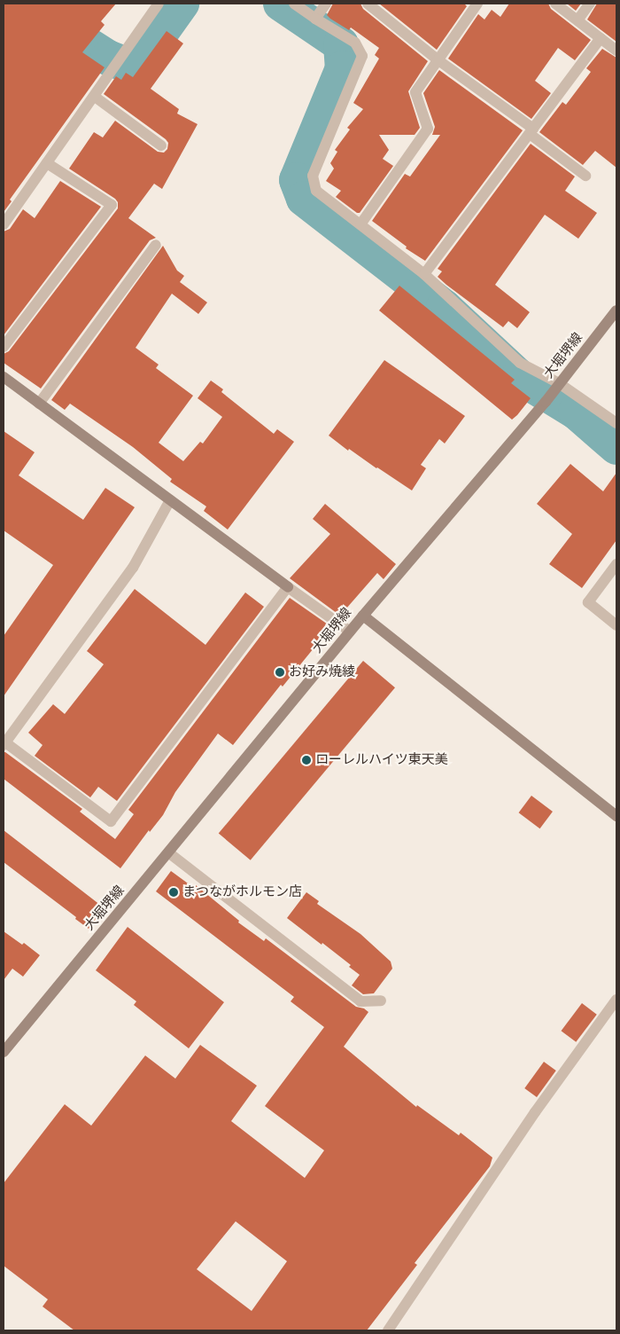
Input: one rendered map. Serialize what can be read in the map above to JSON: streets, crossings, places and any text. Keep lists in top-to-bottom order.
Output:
{
  "streets": {
    "main road": ["大堀堺線"]
  },
  "places": ["お好み焼綾", "ローレルハイツ東天美", "まつながホルモン店"]
}
